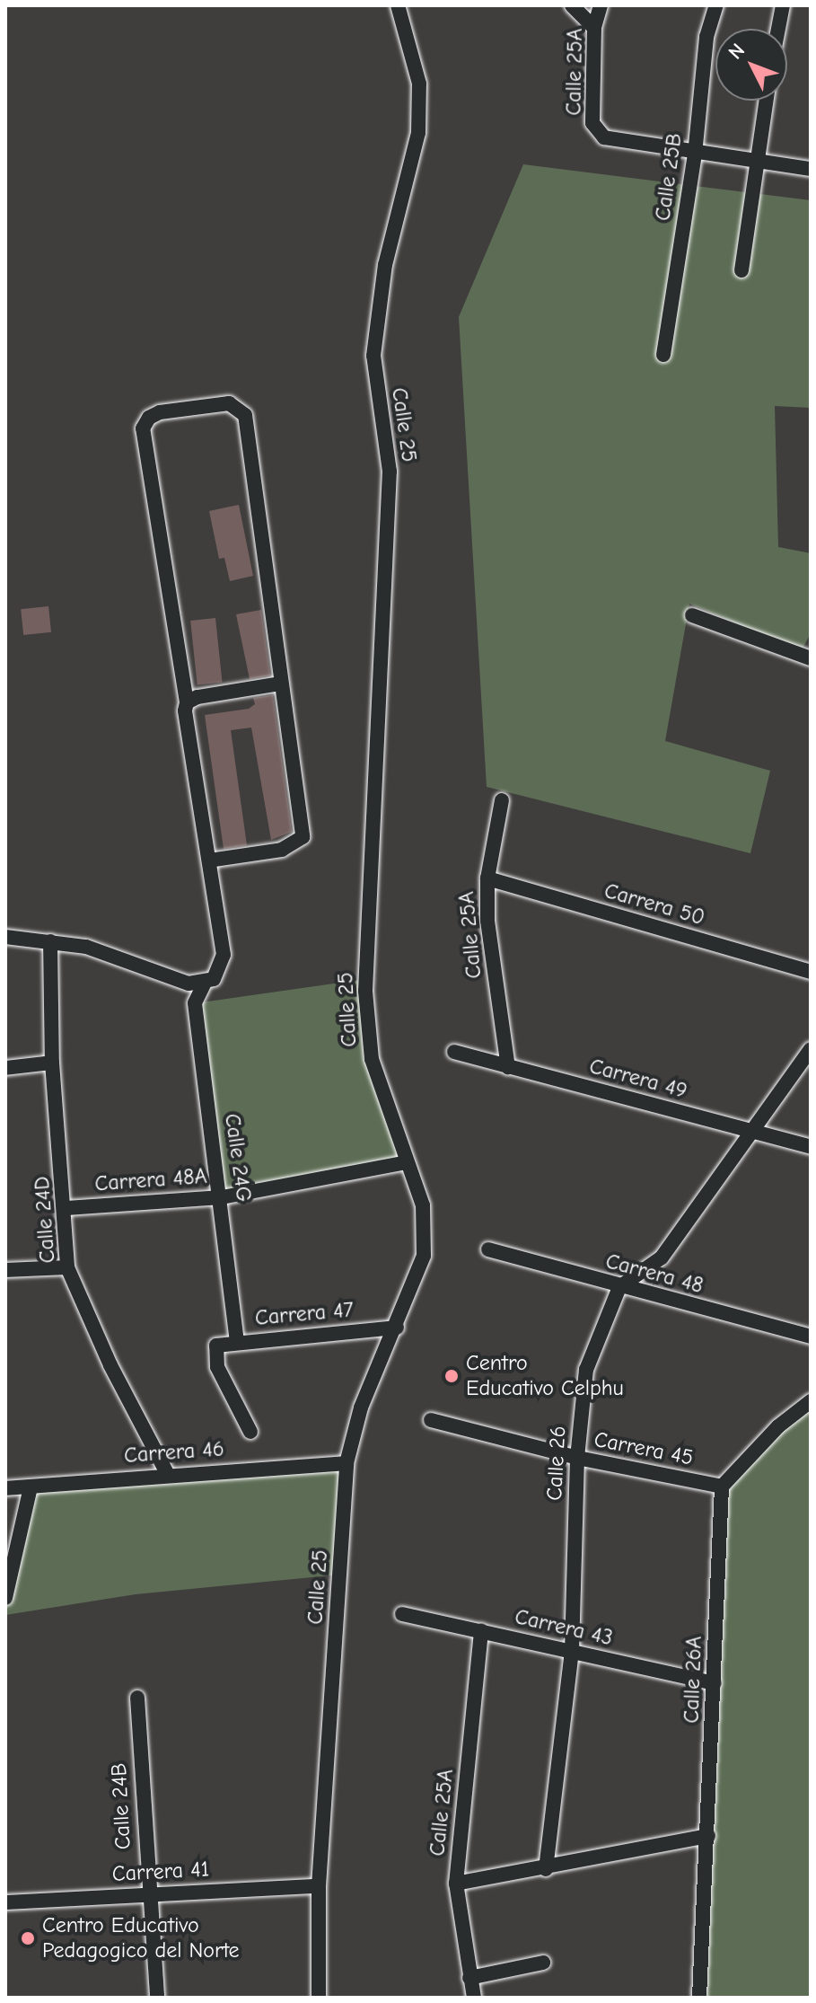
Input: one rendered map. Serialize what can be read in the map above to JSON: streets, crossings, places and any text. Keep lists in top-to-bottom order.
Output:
{
  "streets": {
    "street": [
      "Calle 25A",
      "Calle 25B",
      "Calle 25",
      "Carrera 50",
      "Carrera 49",
      "Calle 24G",
      "Carrera 48A",
      "Calle 24D",
      "Carrera 48",
      "Carrera 47",
      "Carrera 45",
      "Carrera 46",
      "Calle 26",
      "Carrera 43",
      "Calle 26A",
      "Calle 24B",
      "Carrera 41"
    ]
  },
  "crossings": [
    ["Calle 25A", "Calle 25B"],
    ["Calle 25A", "Carrera 50"],
    ["Calle 25A", "Carrera 49"],
    ["Calle 25A", "Carrera 43"],
    ["Calle 25", "Carrera 48A"],
    ["Calle 25", "Carrera 47"],
    ["Calle 25", "Carrera 46"],
    ["Calle 25", "Carrera 41"],
    ["Calle 24G", "Carrera 48A"],
    ["Calle 24G", "Carrera 47"],
    ["Carrera 48A", "Calle 24D"],
    ["Calle 24D", "Carrera 46"],
    ["Carrera 48", "Calle 26"],
    ["Carrera 45", "Calle 26"],
    ["Carrera 45", "Calle 26A"],
    ["Calle 26", "Carrera 43"],
    ["Carrera 43", "Calle 26A"],
    ["Calle 24B", "Carrera 41"]
  ],
  "places": ["Centro Educativo Celphu", "Centro Educativo Pedagogico del Norte"],
  "north": "top left"
}
